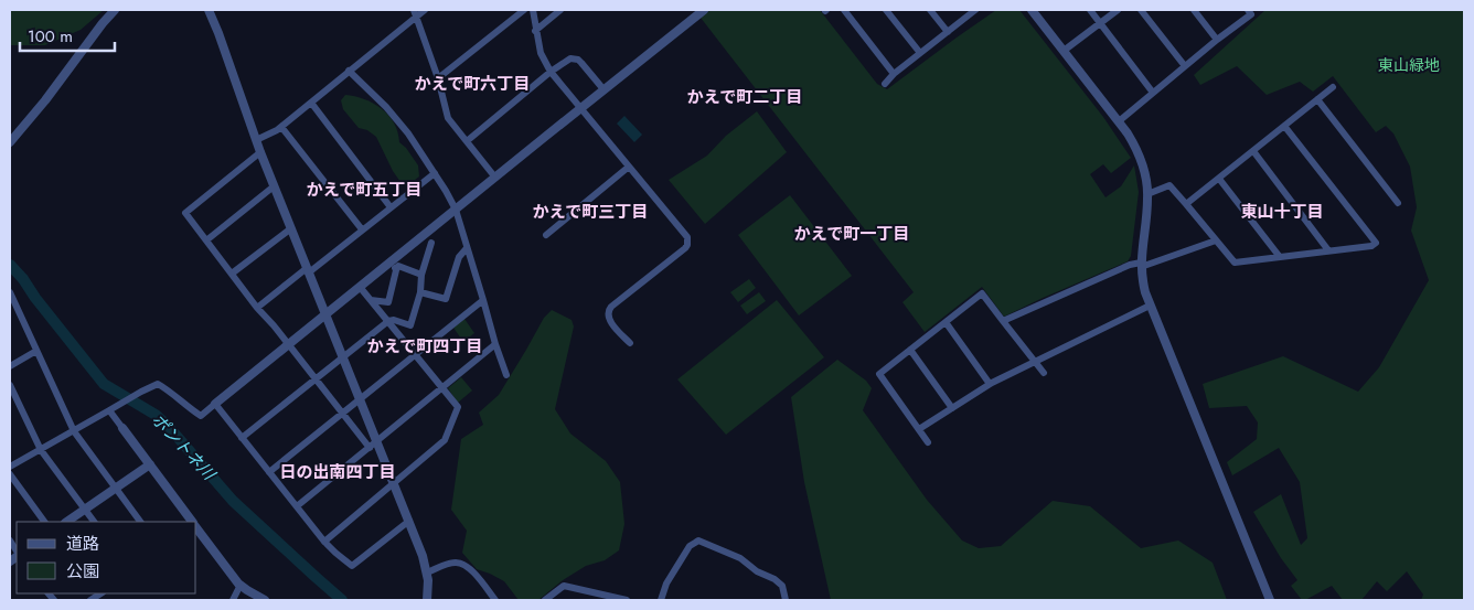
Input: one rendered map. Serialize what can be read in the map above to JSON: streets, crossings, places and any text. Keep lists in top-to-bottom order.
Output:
{
  "districts": [
    "かえで町六丁目",
    "かえで町二丁目",
    "かえで町五丁目",
    "かえで町三丁目",
    "東山十丁目",
    "かえで町一丁目",
    "かえで町四丁目",
    "日の出南四丁目"
  ],
  "water": ["ポントネ川"],
  "parks": ["東山緑地"],
  "legend": ["道路", "公園"],
  "scale_bar": "100 m"
}
